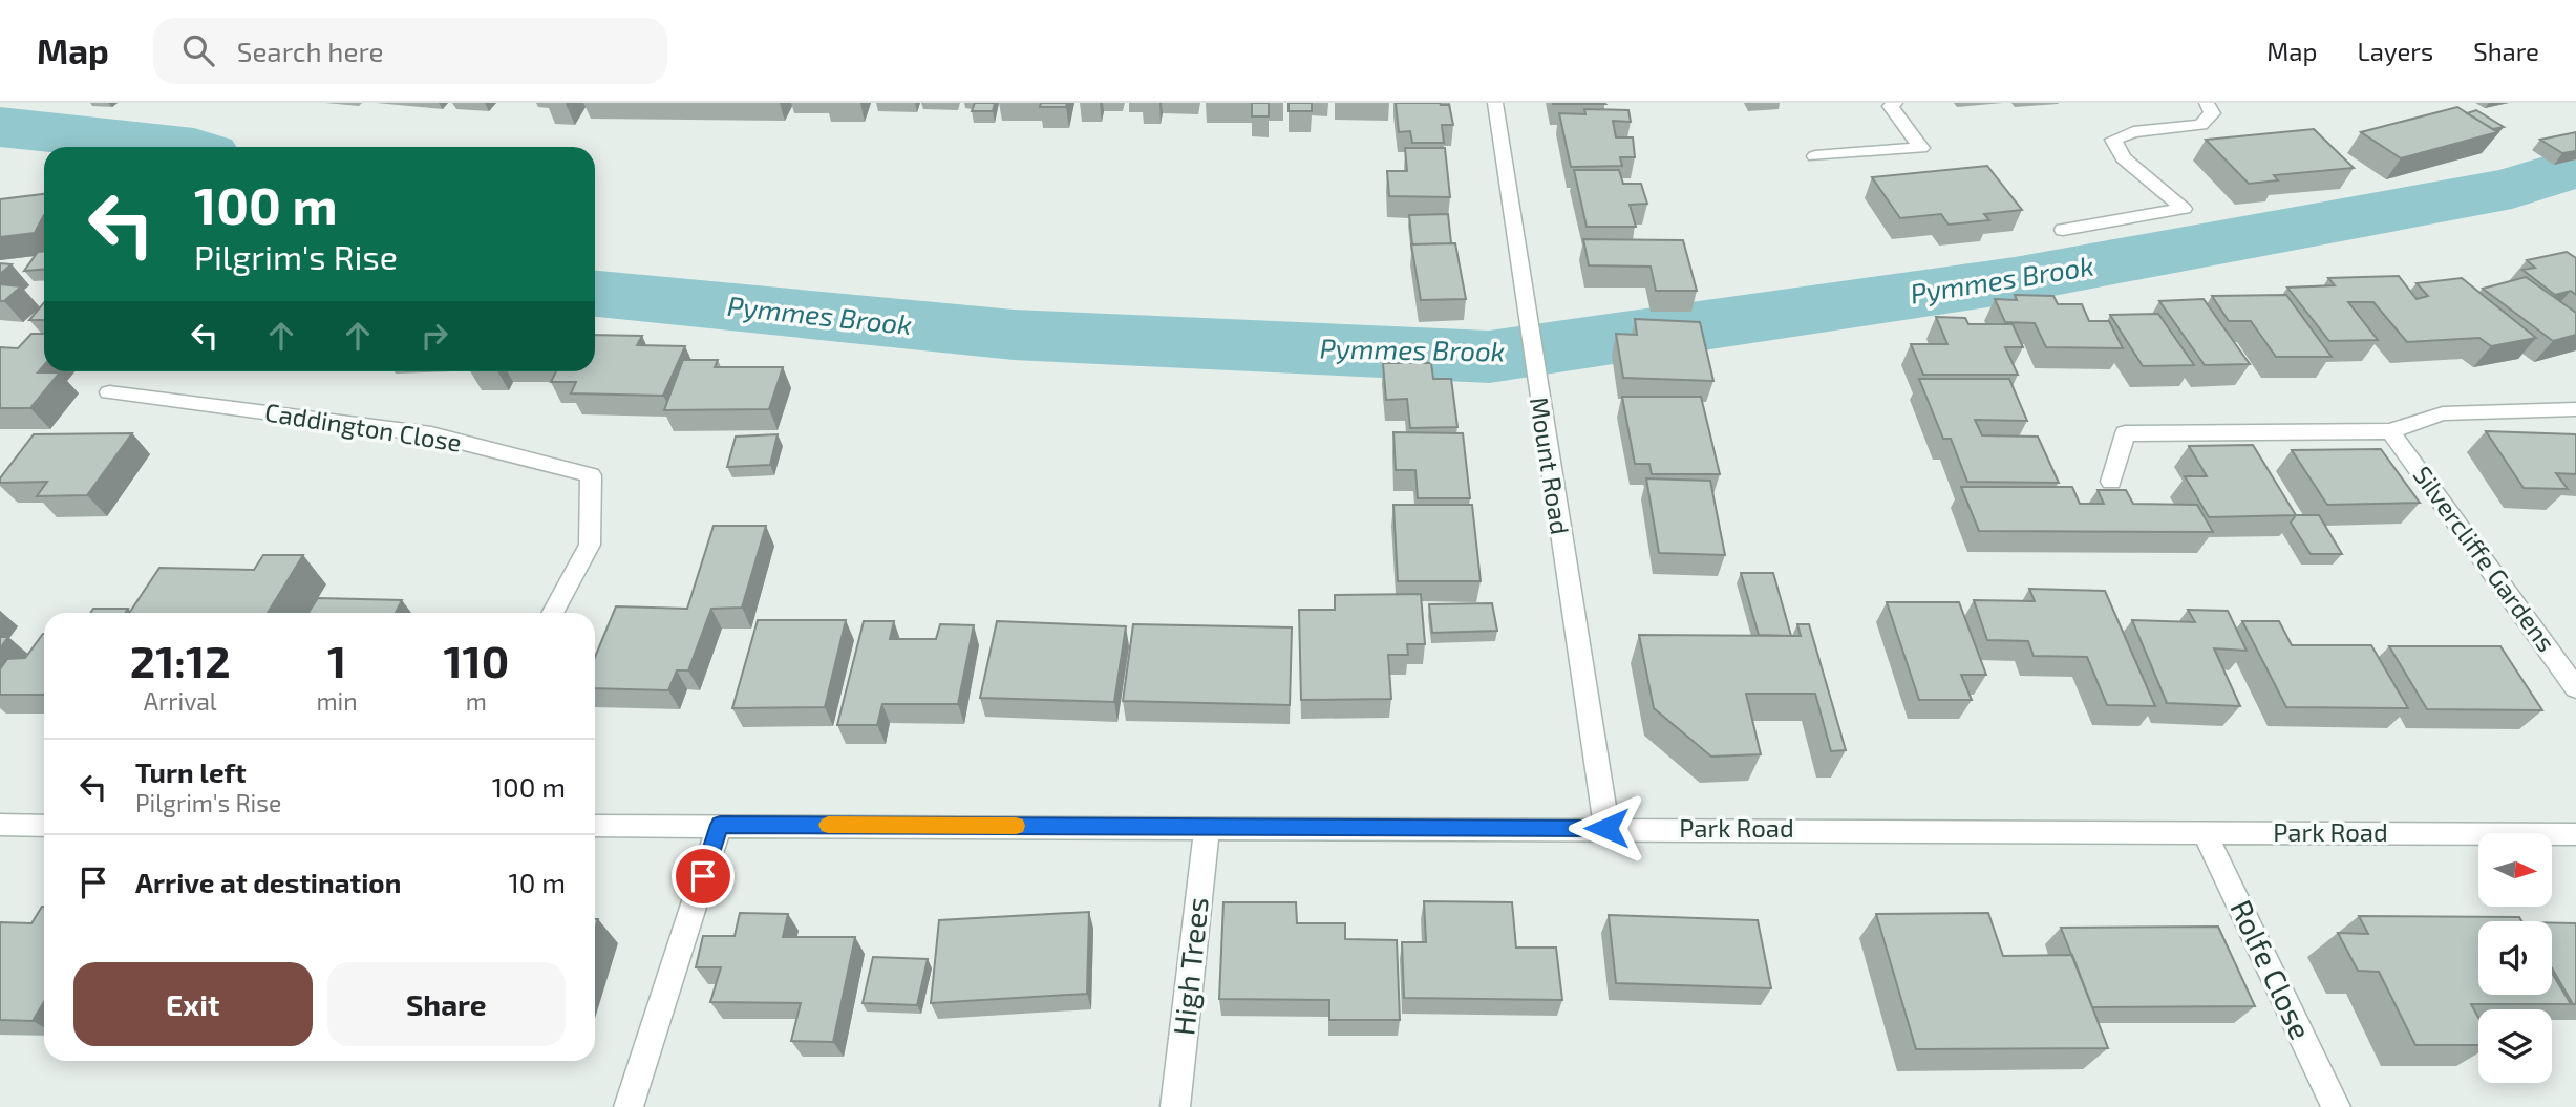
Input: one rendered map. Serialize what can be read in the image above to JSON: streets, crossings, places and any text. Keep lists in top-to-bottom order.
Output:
{
  "streets": {
    "street": [
      "Caddington Close",
      "Mount Road",
      "Silvercliffe Gardens",
      "Park Road",
      "High Trees",
      "Rolfe Close"
    ]
  },
  "crossings": [
    ["Mount Road", "Park Road"],
    ["Park Road", "High Trees"],
    ["Park Road", "Rolfe Close"]
  ],
  "water": ["Pymmes Brook"],
  "north": "right",
  "page": {
    "header": "Map",
    "search": "Search here",
    "nav": ["Map", "Layers", "Share"],
    "turn": ["100 m", "Pilgrim's Rise"],
    "eta": [
      "21:12",
      "Arrival",
      "1",
      "min",
      "110",
      "m"
    ],
    "list": [
      {
        "name": "Turn left",
        "note": "Pilgrim's Rise",
        "value": "100 m"
      },
      {
        "name": "Arrive at destination",
        "value": "10 m"
      }
    ],
    "buttons": ["Exit", "Share"]
  }
}
